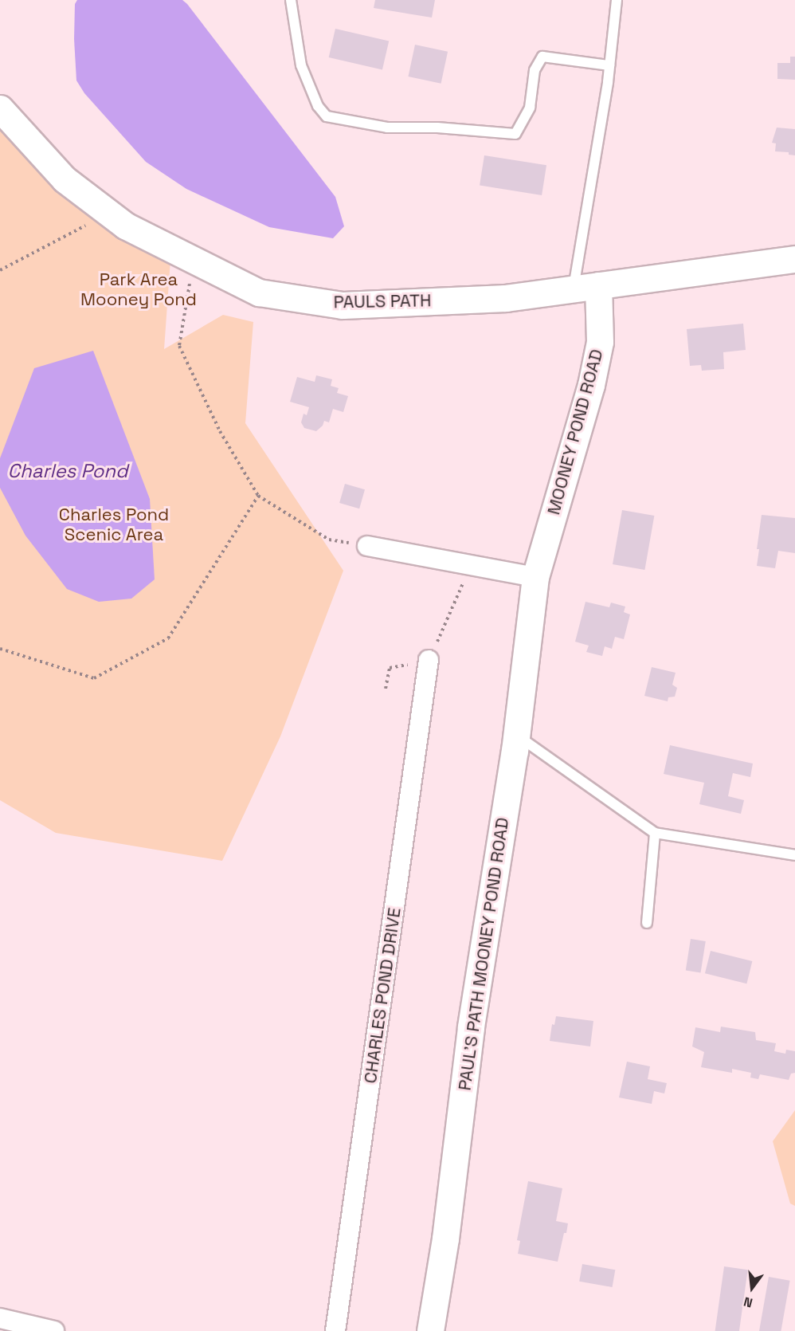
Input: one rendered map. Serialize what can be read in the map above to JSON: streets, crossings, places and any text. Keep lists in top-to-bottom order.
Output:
{
  "streets": {
    "street": [
      "PAULS PATH",
      "MOONEY POND ROAD",
      "PAUL'S PATH MOONEY POND ROAD",
      "CHARLES POND DRIVE"
    ]
  },
  "crossings": [
    ["PAULS PATH", "MOONEY POND ROAD"],
    ["MOONEY POND ROAD", "PAUL'S PATH MOONEY POND ROAD"]
  ],
  "water": ["Charles Pond"],
  "parks": ["Park Area Mooney Pond", "Charles Pond Scenic Area"],
  "north": "bottom"
}
